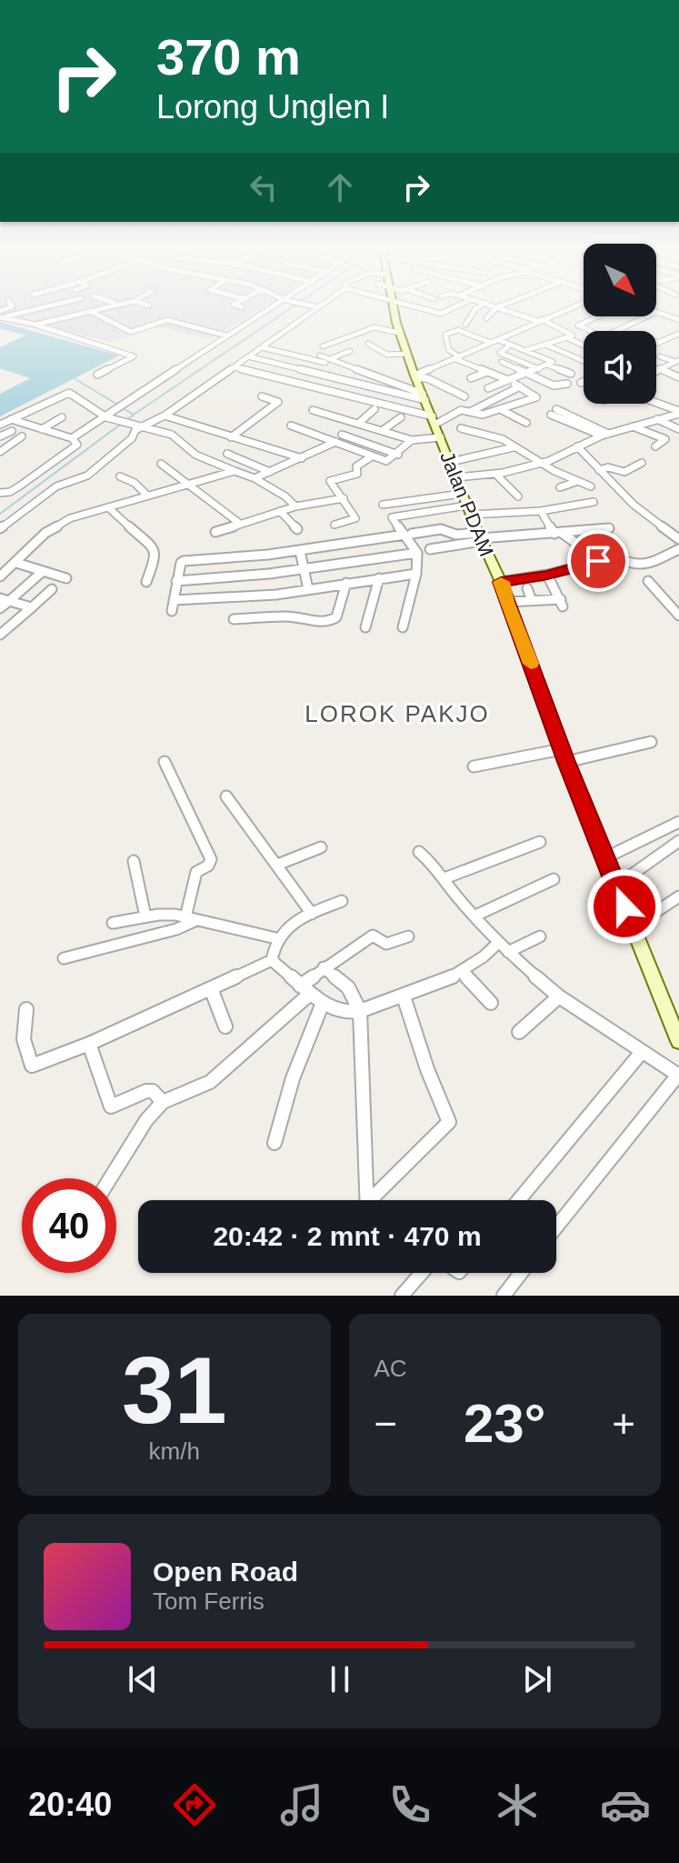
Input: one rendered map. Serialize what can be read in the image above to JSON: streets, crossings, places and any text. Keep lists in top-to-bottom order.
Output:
{
  "streets": {
    "street": ["Jalan PDAM"]
  },
  "districts": ["LOROK PAKJO"],
  "north": "bottom right",
  "page": {
    "turn": ["370 m", "Lorong Unglen I"],
    "limit": "40",
    "trip": "20:42 · 2 mnt · 470 m",
    "tile": [
      ["31", "km/h"],
      "AC"
    ],
    "heat": ["−", "23°", "+"],
    "song": ["Open Road", "Tom Ferris"],
    "tabs": "20:40"
  }
}
